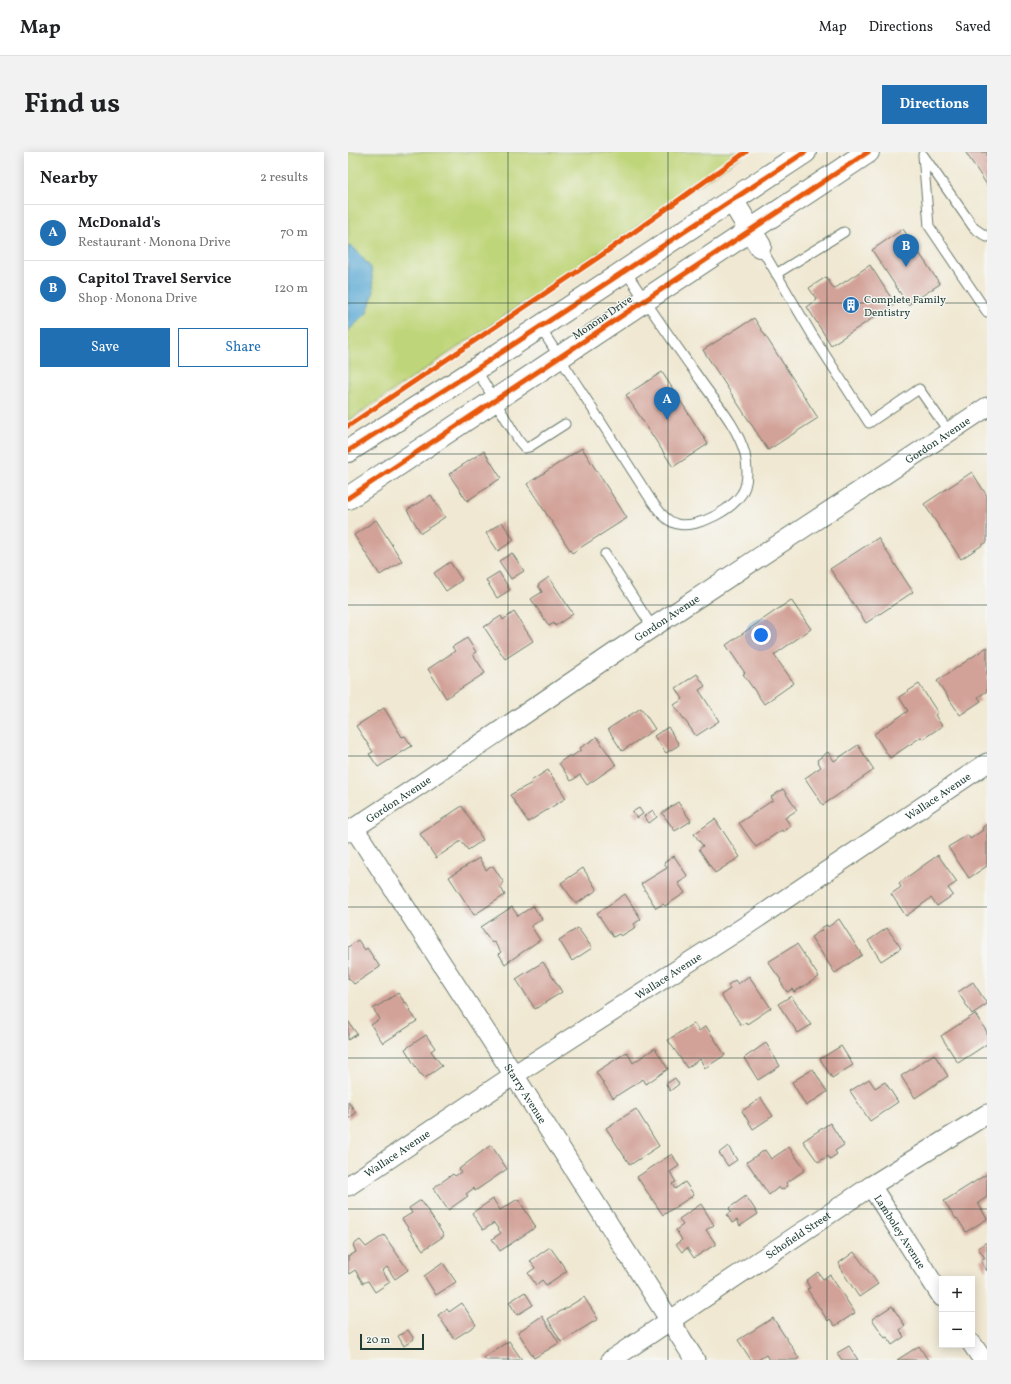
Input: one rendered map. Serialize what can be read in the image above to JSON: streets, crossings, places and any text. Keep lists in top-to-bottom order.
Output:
{
  "streets": {
    "street": [
      "Monona Drive",
      "Gordon Avenue",
      "Wallace Avenue",
      "Starry Avenue",
      "Lamboley Avenue",
      "Schofield Street"
    ]
  },
  "crossings": [
    ["Gordon Avenue", "Starry Avenue"],
    ["Wallace Avenue", "Starry Avenue"],
    ["Starry Avenue", "Schofield Street"],
    ["Lamboley Avenue", "Schofield Street"]
  ],
  "places": {
    "building": ["Complete Family Dentistry"]
  },
  "scale_bar": "20 m",
  "page": {
    "header": "Map",
    "nav": ["Map", "Directions", "Saved"],
    "title": "Find us",
    "buttons": [
      "Directions",
      ["Save", "Share"]
    ],
    "heading": ["Nearby", "2 results"],
    "list": [
      {
        "mark": "A",
        "name": "McDonald's",
        "note": "Restaurant · Monona Drive",
        "value": "70 m"
      },
      {
        "mark": "B",
        "name": "Capitol Travel Service",
        "note": "Shop · Monona Drive",
        "value": "120 m"
      }
    ],
    "pins": ["B", "A"],
    "map_buttons": ["+", "−"],
    "scale": "20 m"
  }
}
